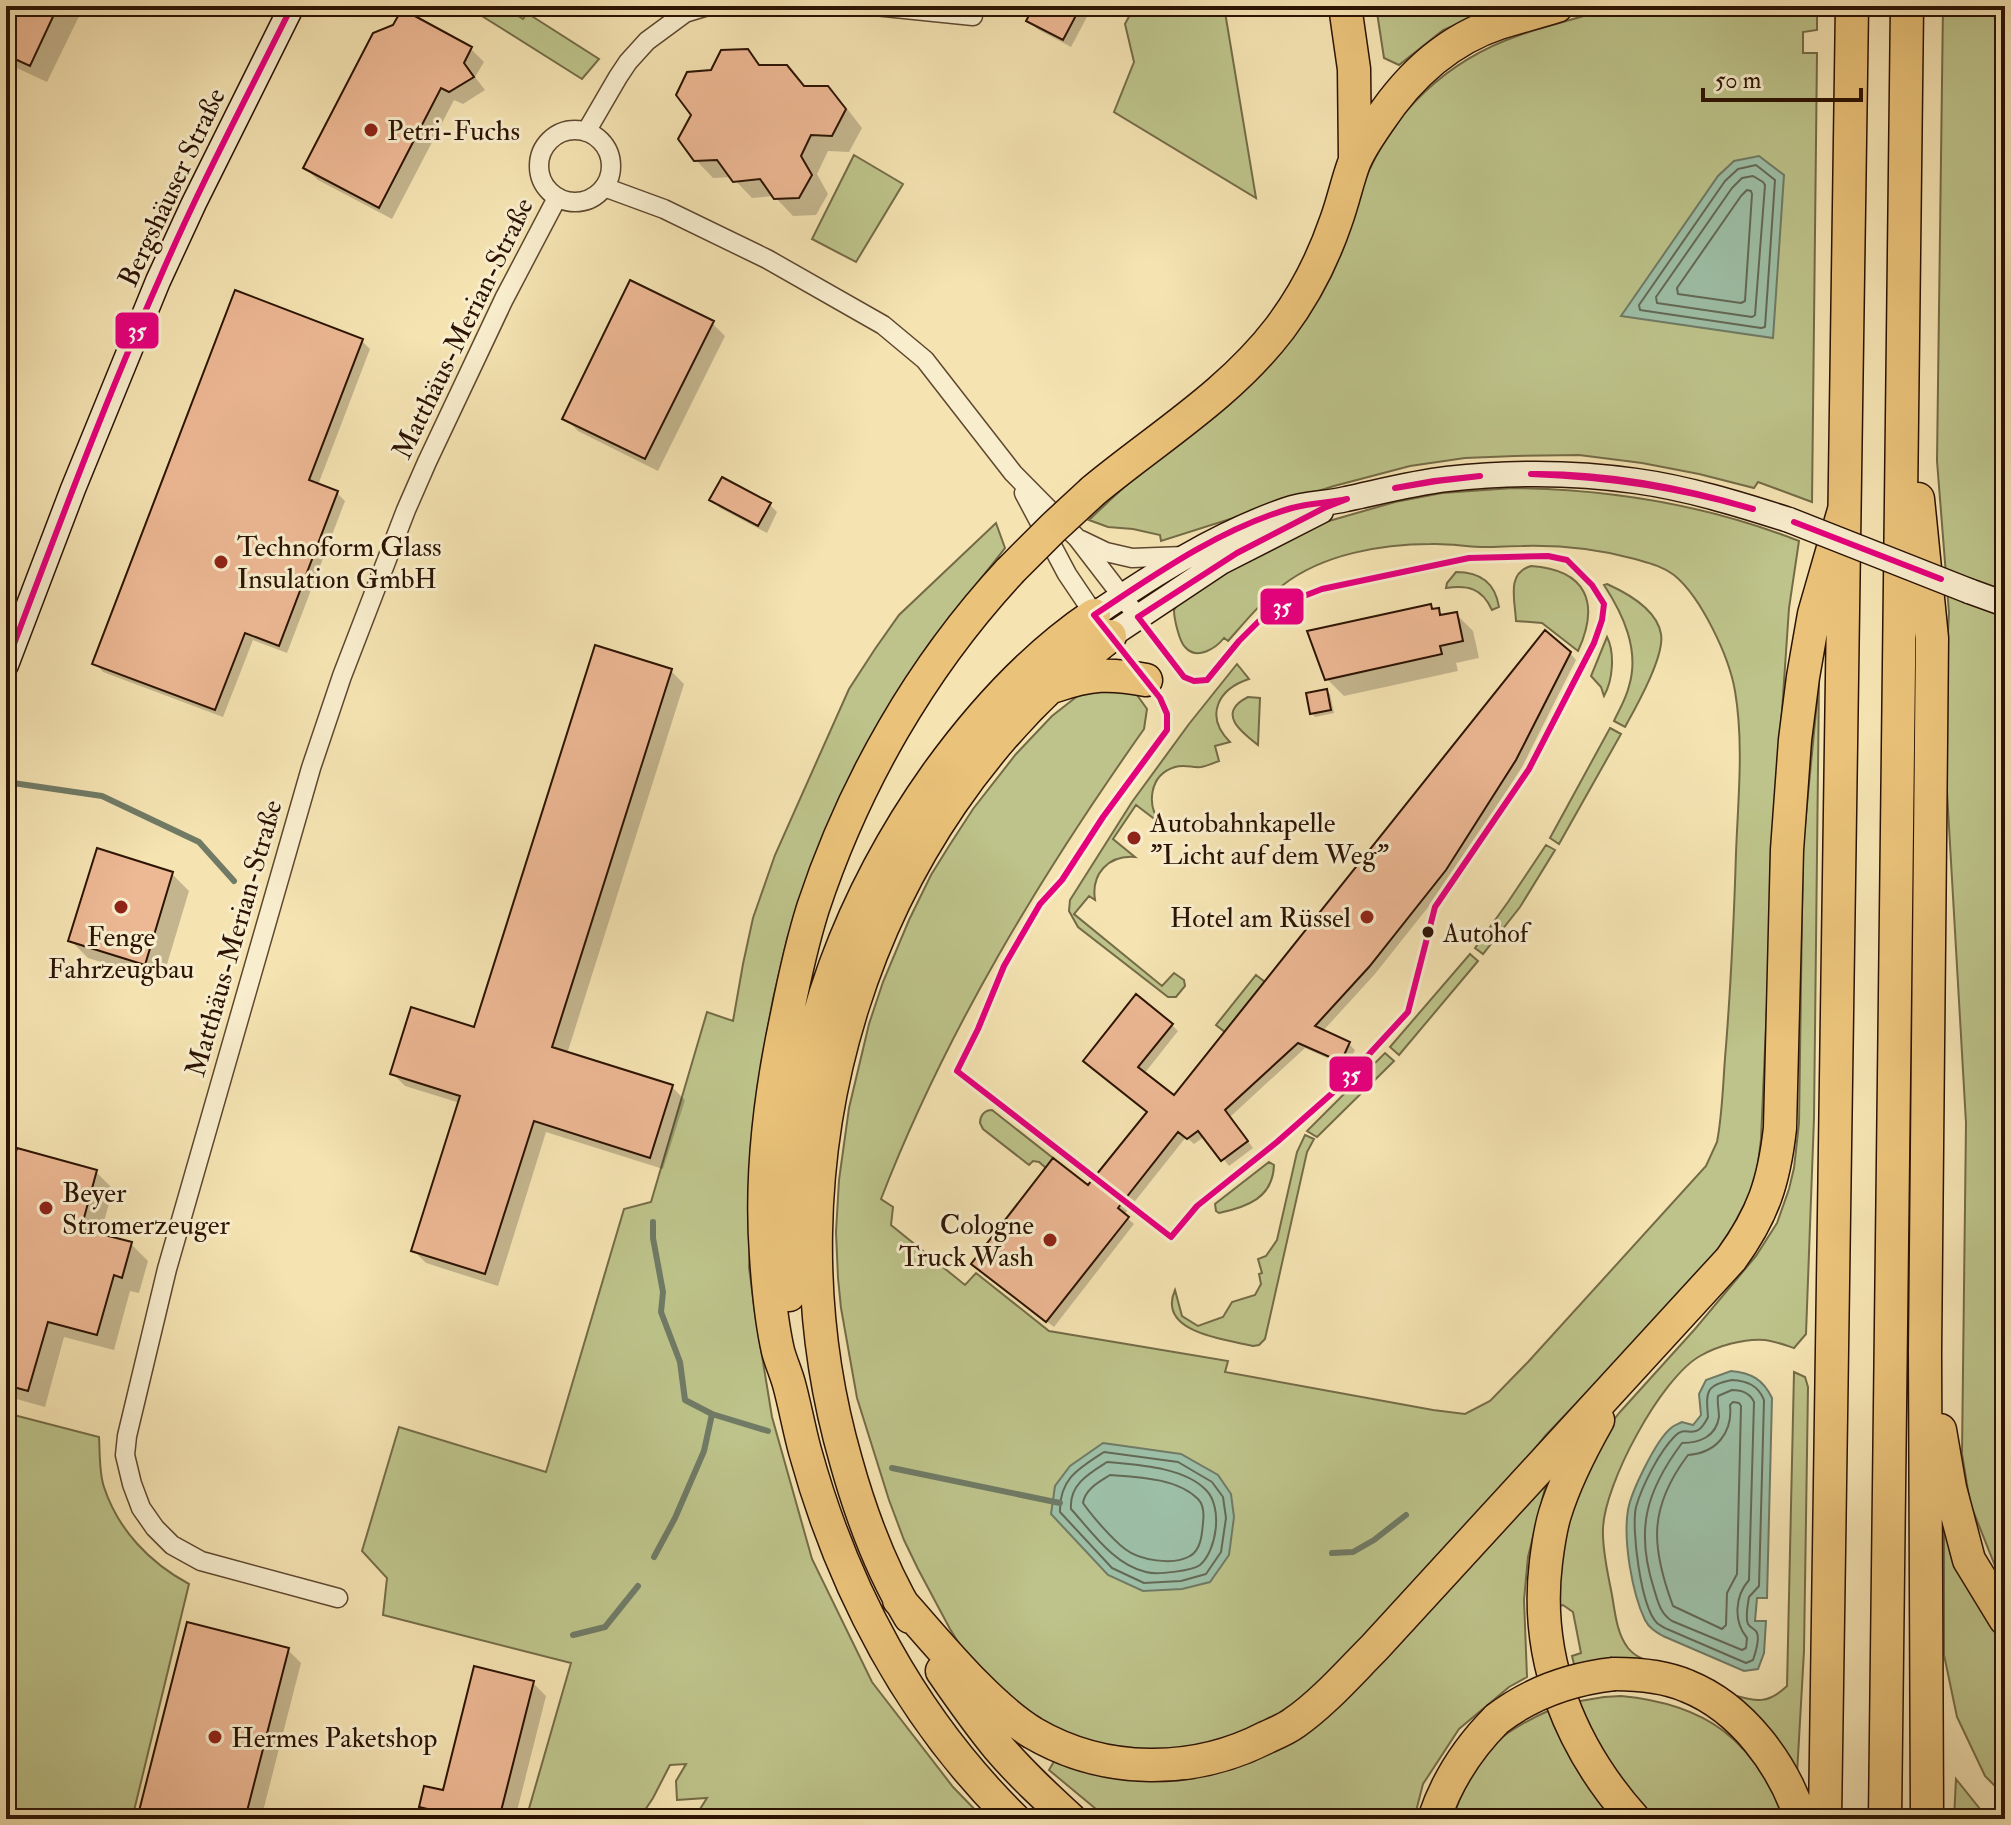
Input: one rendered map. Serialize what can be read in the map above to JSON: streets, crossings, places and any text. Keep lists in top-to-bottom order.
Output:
{
  "streets": {
    "street": ["Bergshäuser Straße", "Matthäus-Merian-Straße"]
  },
  "places": [
    "Petri-Fuchs",
    "Technoform Glass Insulation GmbH",
    "Autobahnkapelle \"Licht auf dem Weg\"",
    "Fenge Fahrzeugbau",
    "Hotel am Rüssel",
    "Autohof",
    "Beyer Stromerzeuger",
    "Cologne Truck Wash",
    "Hermes Paketshop"
  ],
  "lines": ["transit line 35"],
  "scale_bar": "50 m"
}
